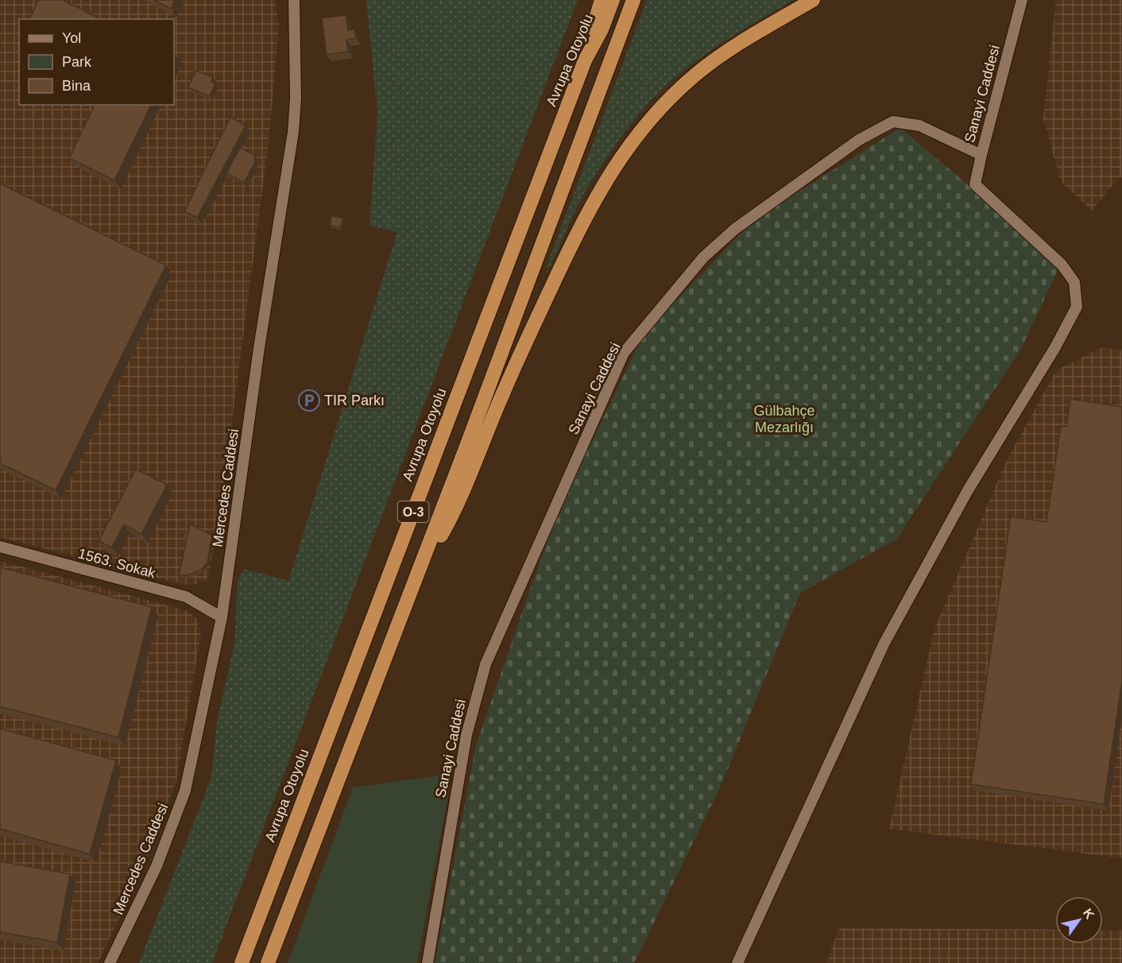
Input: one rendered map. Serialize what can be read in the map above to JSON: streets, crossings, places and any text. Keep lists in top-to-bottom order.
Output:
{
  "streets": {
    "highway": ["Avrupa Otoyolu", "O-3"],
    "street": ["Sanayi Caddesi", "Mercedes Caddesi", "1563. Sokak"]
  },
  "crossings": [
    ["Mercedes Caddesi", "1563. Sokak"]
  ],
  "parks": ["Gülbahçe Mezarlığı"],
  "places": {
    "parking": ["TIR Parkı"]
  },
  "legend": ["Yol", "Park", "Bina"],
  "north": "top right"
}
